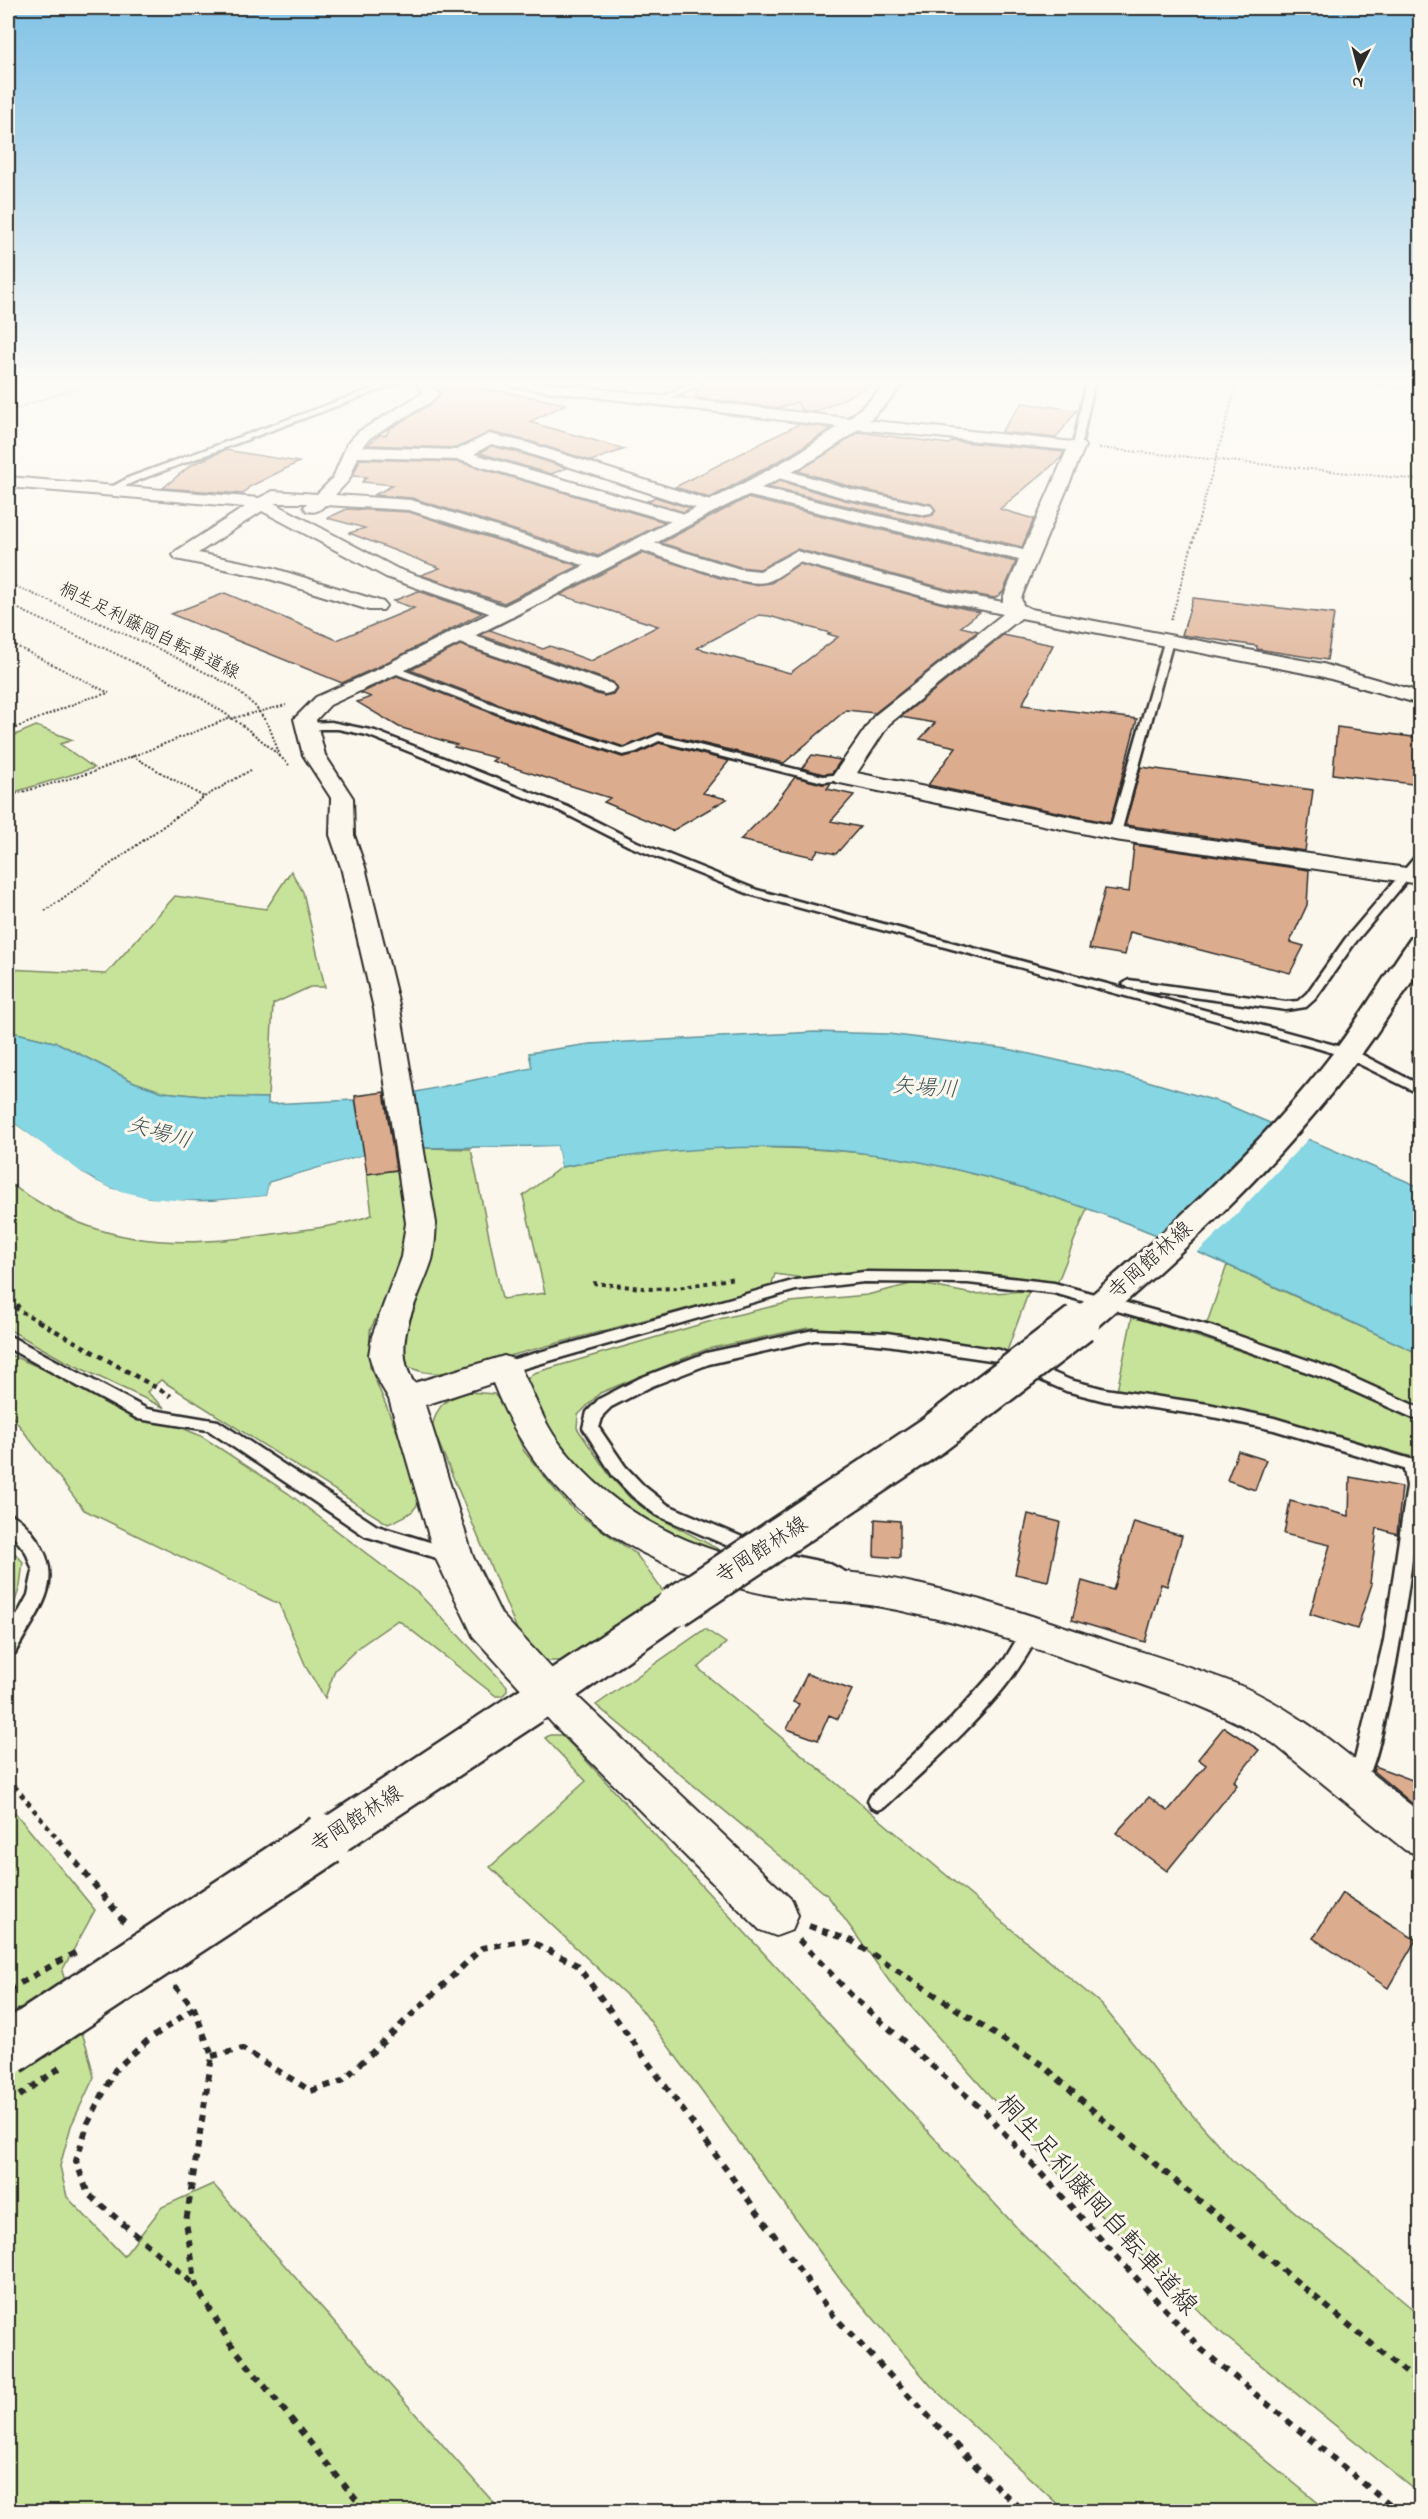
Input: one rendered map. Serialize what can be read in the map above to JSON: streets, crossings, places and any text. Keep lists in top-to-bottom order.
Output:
{
  "streets": {
    "main road": ["寺岡館林線"],
    "path": ["桐生足利藤岡自転車道線"]
  },
  "water": ["矢場川"],
  "north": "bottom"
}
